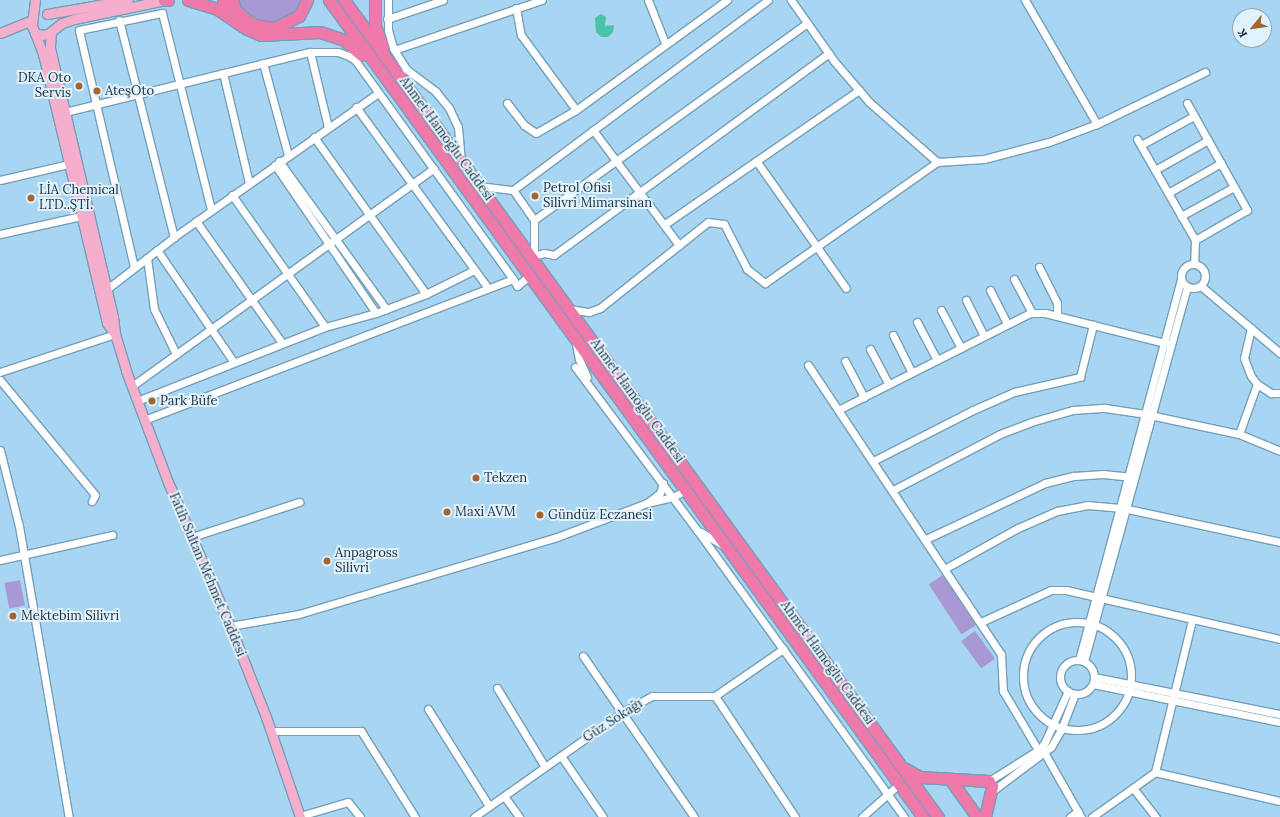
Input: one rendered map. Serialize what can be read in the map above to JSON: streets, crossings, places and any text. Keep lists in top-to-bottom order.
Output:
{
  "streets": {
    "highway": ["Ahmet Hamoğlu Caddesi"],
    "main road": ["Fatih Sultan Mehmet Caddesi"],
    "street": ["Güz Sokağı"]
  },
  "places": [
    "DKA Oto Servis",
    "AteşOto",
    "Petrol Ofisi Silivri Mimarsinan",
    "LİA Chemical LTD..ŞTİ.",
    "Park Büfe",
    "Tekzen",
    "Maxi AVM",
    "Gündüz Eczanesi",
    "Anpagross Silivri",
    "Mektebim Silivri"
  ],
  "north": "bottom left"
}
